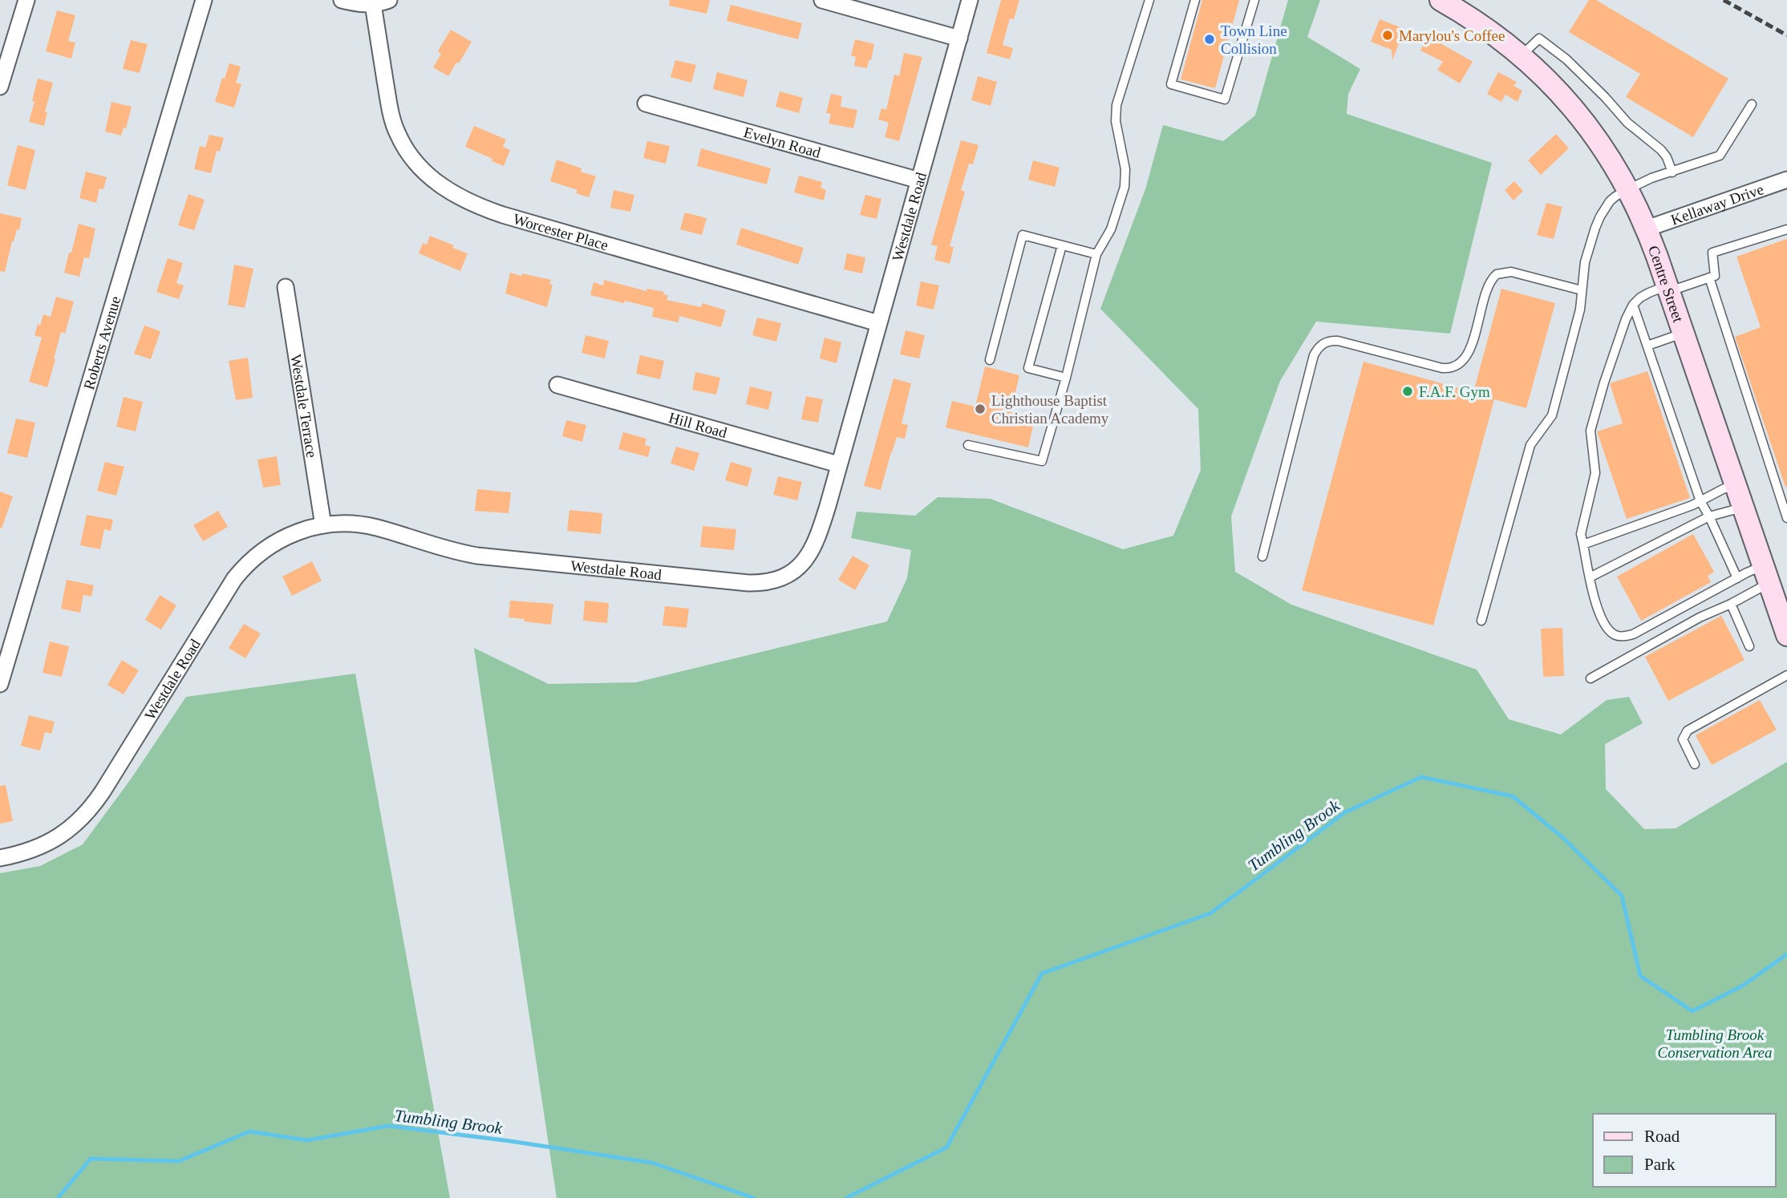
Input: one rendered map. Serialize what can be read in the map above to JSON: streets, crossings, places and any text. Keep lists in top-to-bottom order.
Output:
{
  "streets": {
    "main road": ["Centre Street"],
    "street": [
      "Evelyn Road",
      "Kellaway Drive",
      "Westdale Road",
      "Worcester Place",
      "Roberts Avenue",
      "Westdale Terrace",
      "Hill Road"
    ]
  },
  "crossings": [
    ["Evelyn Road", "Westdale Road"],
    ["Kellaway Drive", "Centre Street"],
    ["Westdale Road", "Worcester Place"],
    ["Westdale Road", "Westdale Terrace"],
    ["Westdale Road", "Hill Road"]
  ],
  "water": ["Tumbling Brook"],
  "parks": ["Tumbling Brook Conservation Area"],
  "places": [
    "Marylou's Coffee",
    "Town Line Collision",
    "F.A.F. Gym",
    "Lighthouse Baptist Christian Academy"
  ],
  "legend": ["Road", "Park"]
}
